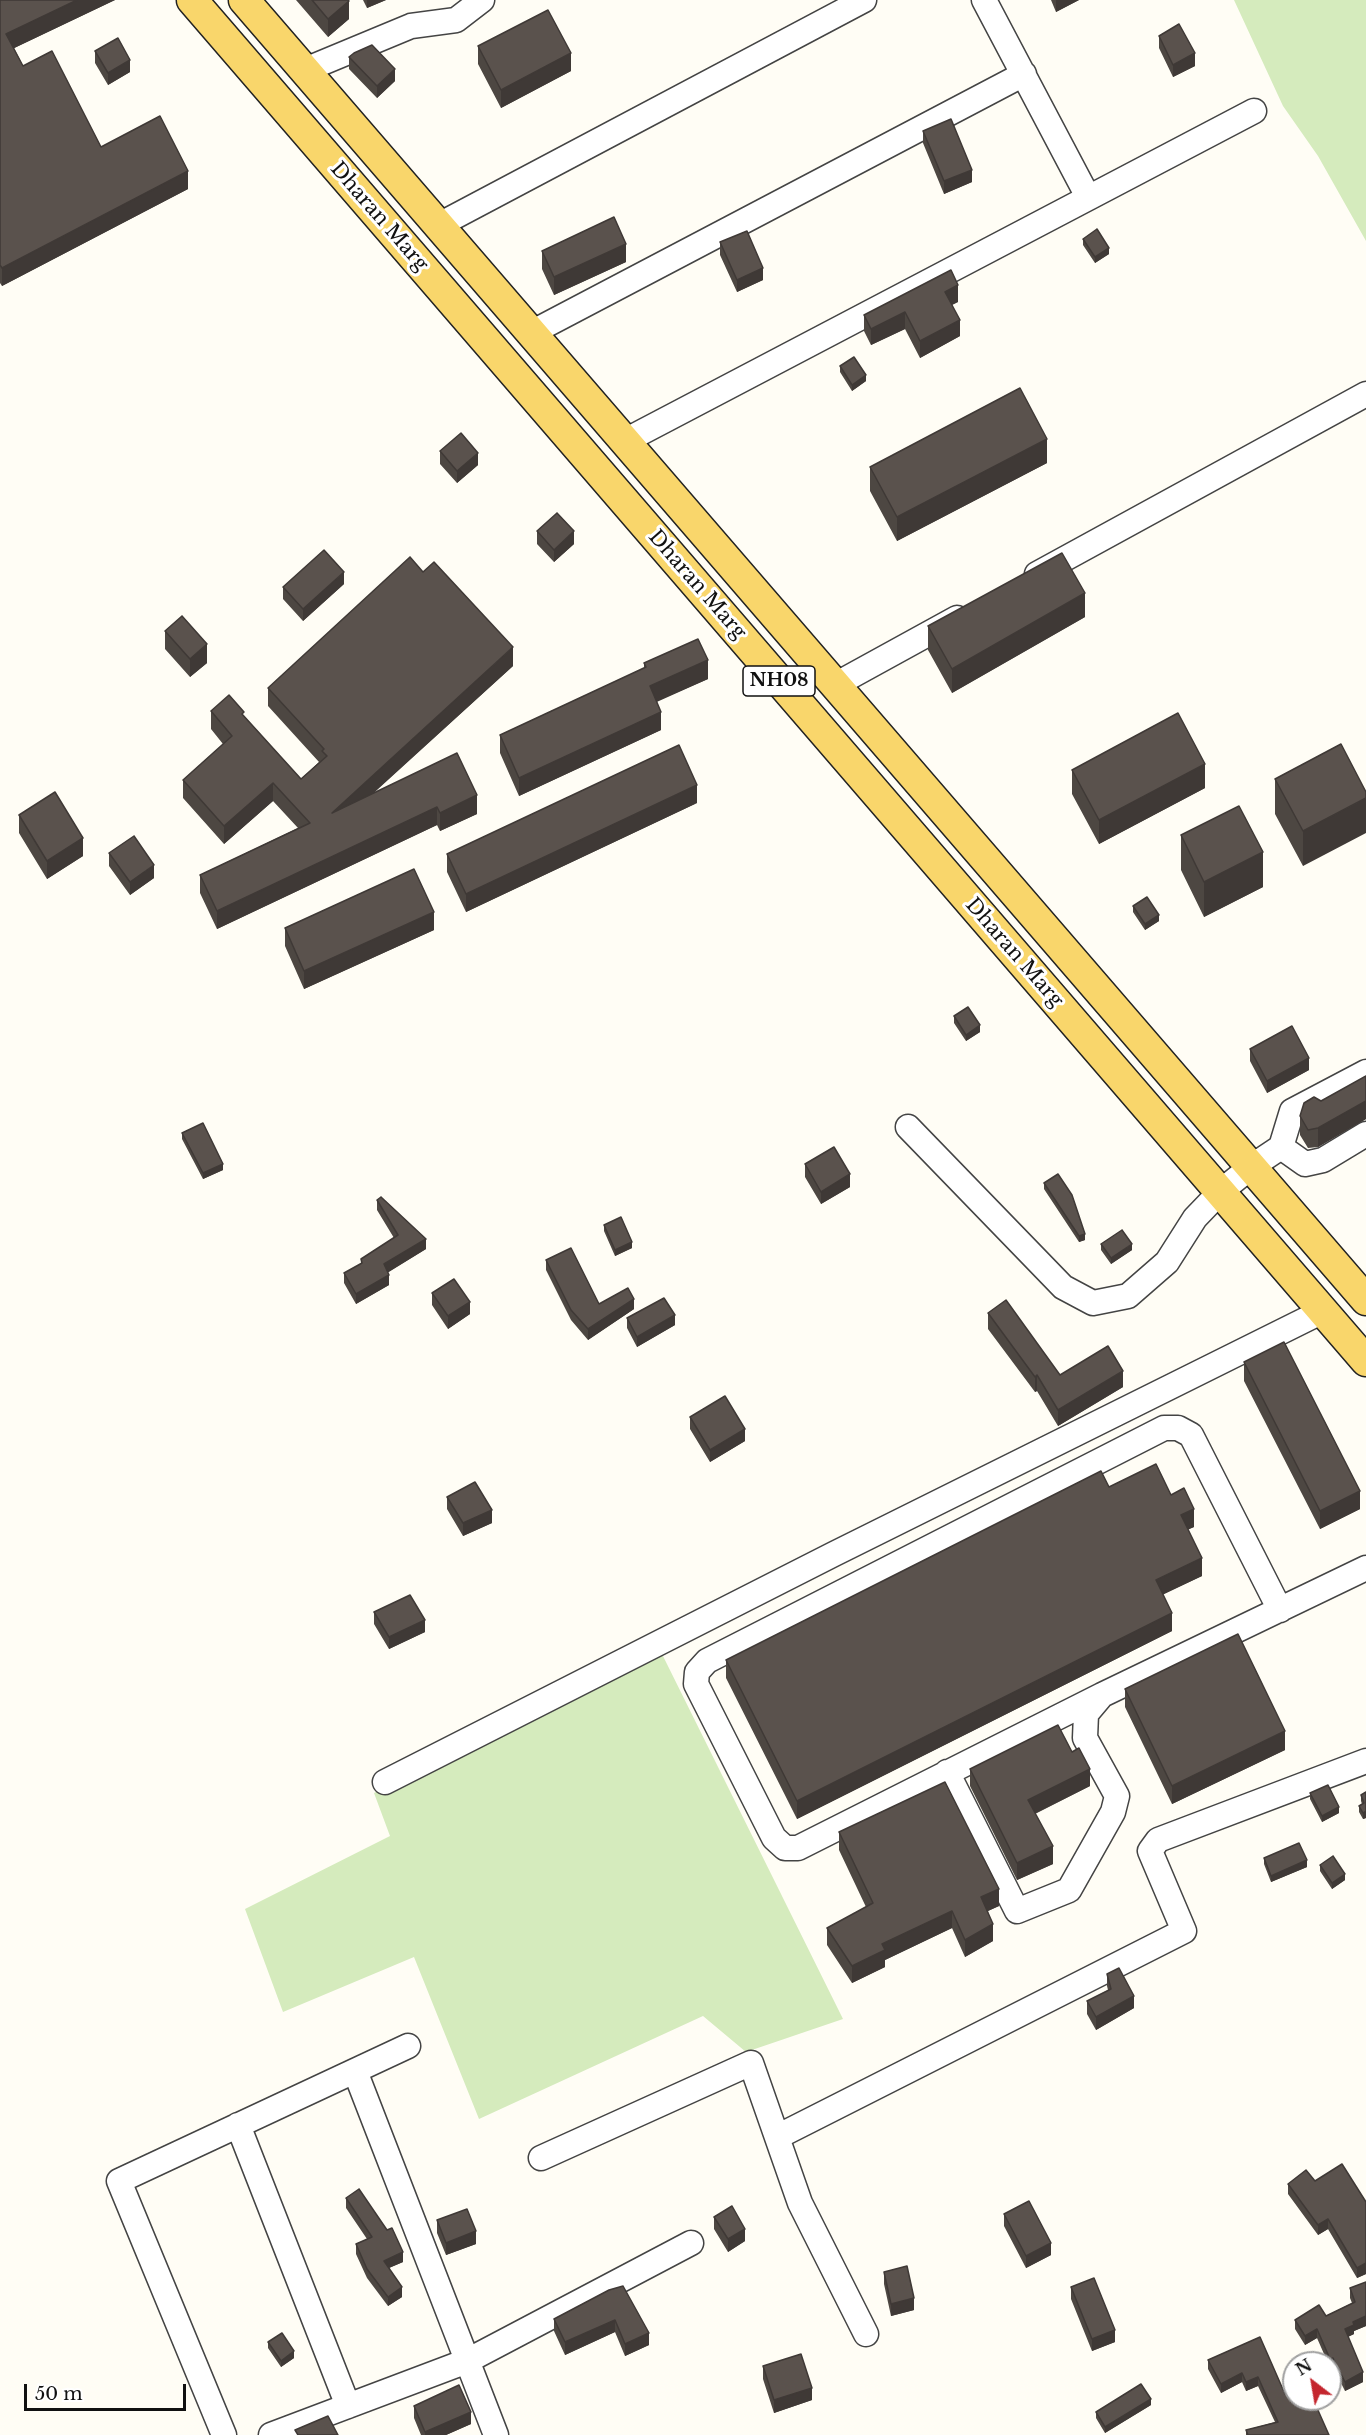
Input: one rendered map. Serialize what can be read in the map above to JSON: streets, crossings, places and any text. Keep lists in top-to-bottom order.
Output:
{
  "streets": {
    "main road": ["Dharan Marg", "NH08"]
  },
  "scale_bar": "50 m",
  "north": "top left"
}
